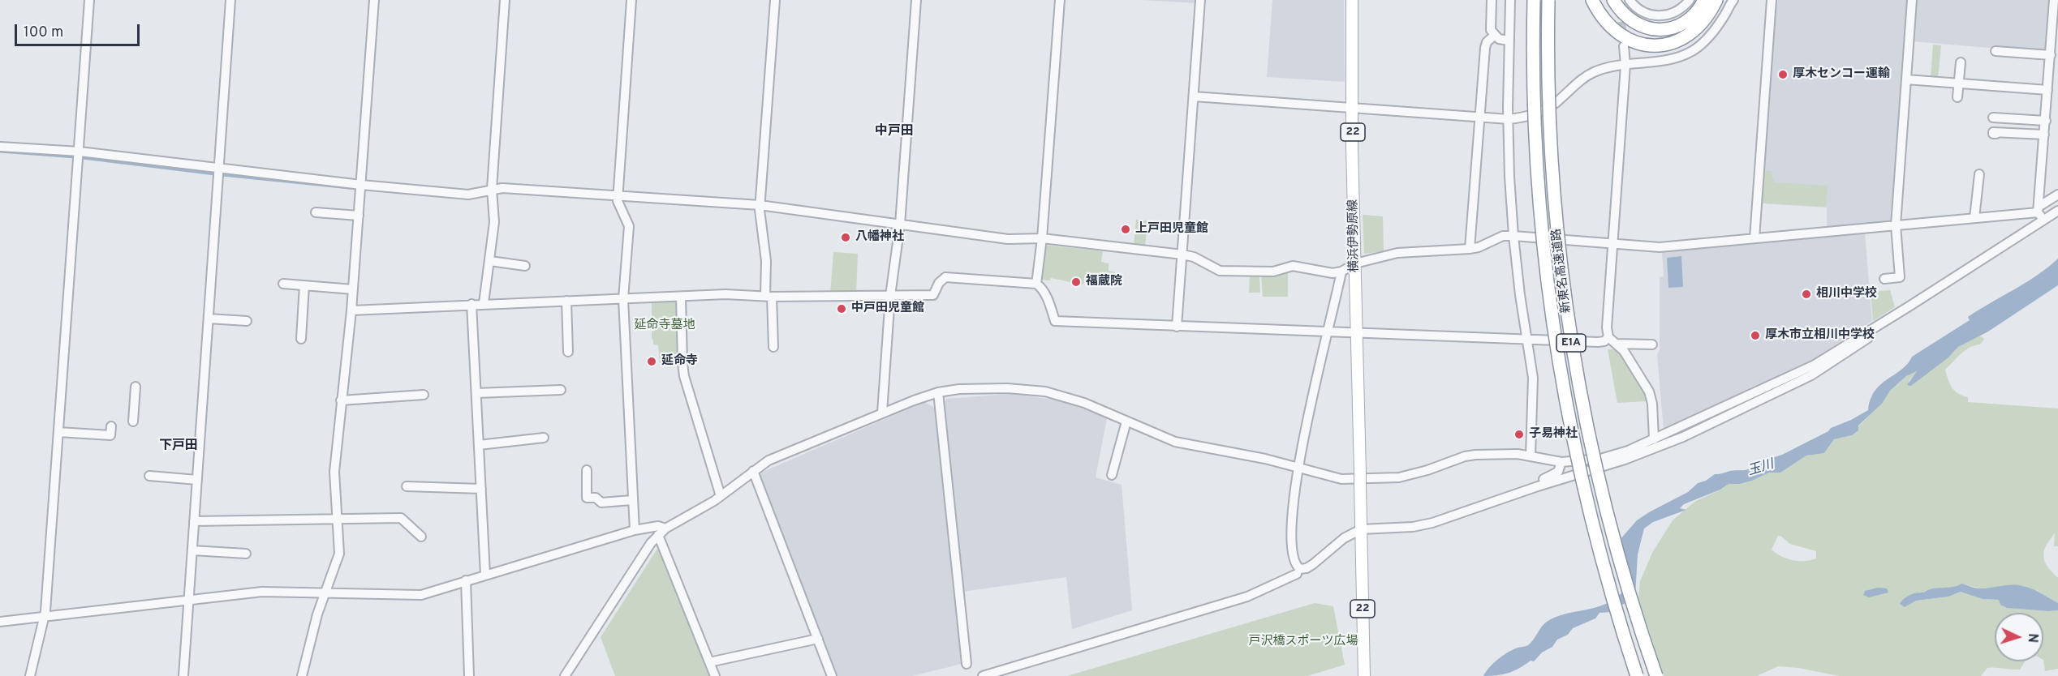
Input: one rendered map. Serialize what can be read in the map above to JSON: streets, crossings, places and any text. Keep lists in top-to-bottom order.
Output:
{
  "streets": {
    "highway": ["新東名高速道路", "E1A"],
    "main road": ["22", "横浜伊勢原線"]
  },
  "crossings": [
    ["22", "横浜伊勢原線"]
  ],
  "districts": ["中戸田", "下戸田"],
  "water": ["玉川"],
  "parks": ["延命寺墓地", "戸沢橋スポーツ広場"],
  "places": [
    "厚木センコー運輸",
    "上戸田児童館",
    "八幡神社",
    "福蔵院",
    "相川中学校",
    "中戸田児童館",
    "厚木市立相川中学校",
    "延命寺",
    "子易神社"
  ],
  "scale_bar": "100 m",
  "north": "right"
}
